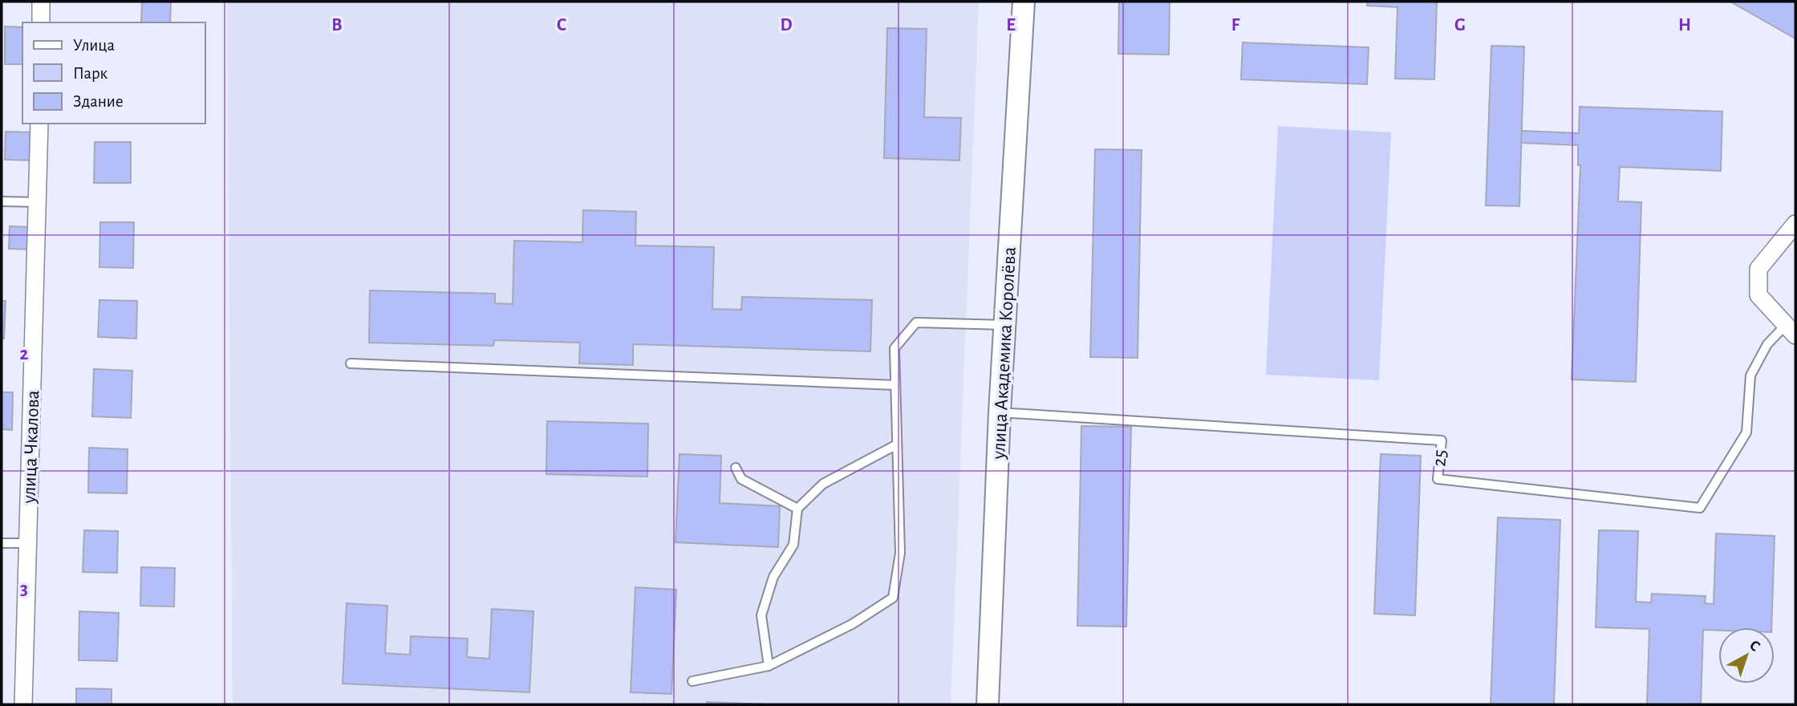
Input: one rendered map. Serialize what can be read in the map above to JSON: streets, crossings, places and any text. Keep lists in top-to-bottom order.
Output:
{
  "streets": {
    "street": ["улица Академика Королёва", "улица Чкалова"],
    "lane": ["25"]
  },
  "crossings": [
    ["улица Академика Королёва", "25"]
  ],
  "legend": ["Улица", "Парк", "Здание"],
  "north": "top right",
  "grid": {
    "columns": [
      "B",
      "C",
      "D",
      "E",
      "F",
      "G",
      "H"
    ],
    "rows": ["2", "3"]
  }
}
